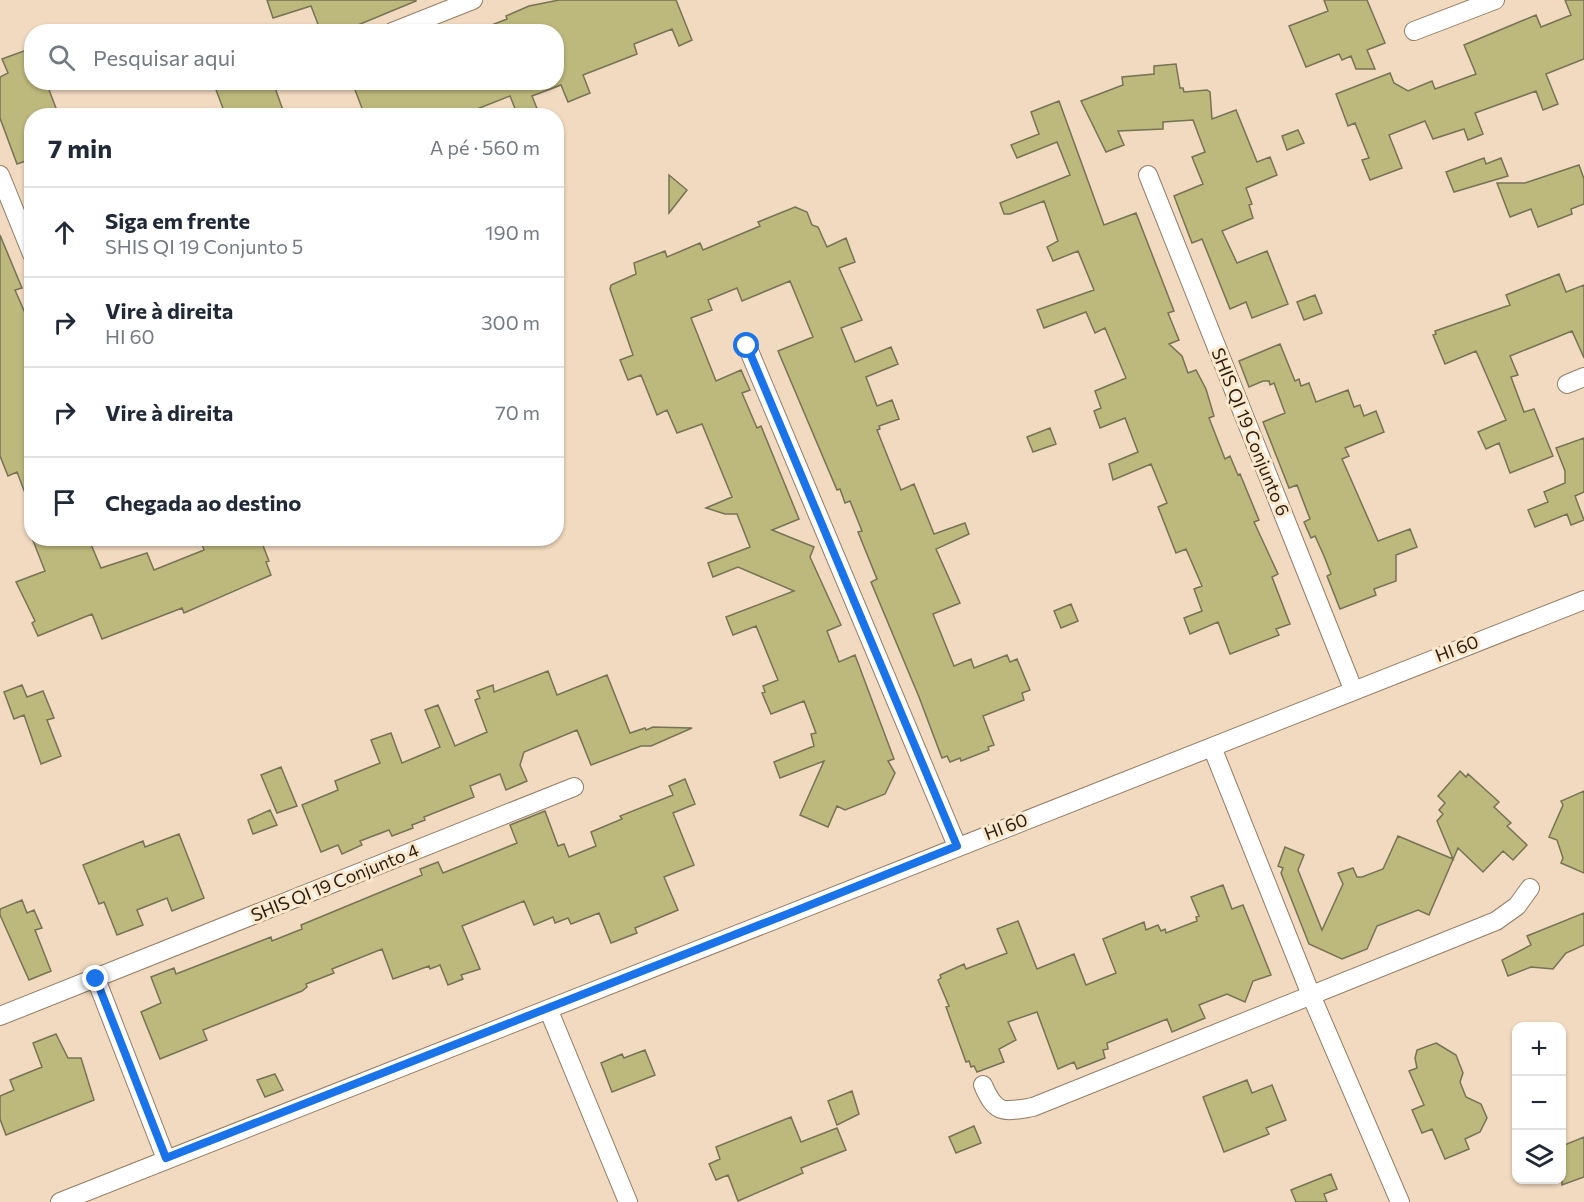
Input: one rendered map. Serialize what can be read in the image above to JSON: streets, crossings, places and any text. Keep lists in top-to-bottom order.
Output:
{
  "streets": {
    "street": ["SHIS QI 19 Conjunto 6", "HI 60", "SHIS QI 19 Conjunto 4"]
  },
  "crossings": [
    ["SHIS QI 19 Conjunto 6", "HI 60"]
  ],
  "page": {
    "search": "Pesquisar aqui",
    "heading": ["7 min", "A pé · 560 m"],
    "list": [
      ["Siga em frente", "SHIS QI 19 Conjunto 5", "190 m"],
      ["Vire à direita", "HI 60", "300 m"],
      ["Vire à direita", "70 m"],
      "Chegada ao destino"
    ],
    "map_buttons": ["+", "−"]
  }
}
